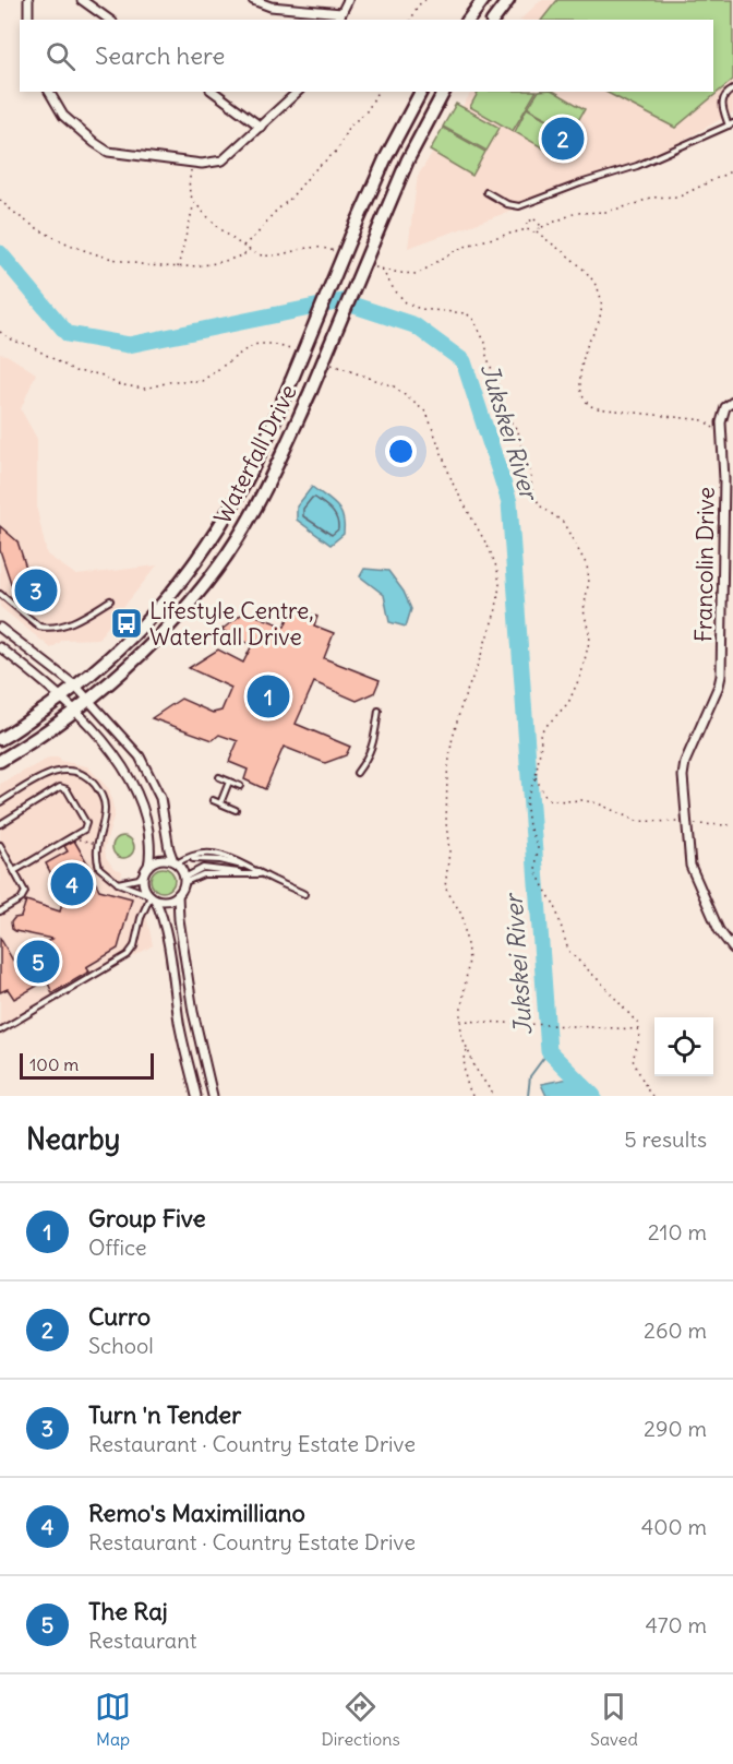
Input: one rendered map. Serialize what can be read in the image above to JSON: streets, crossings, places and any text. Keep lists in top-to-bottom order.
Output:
{
  "streets": {
    "main road": ["Waterfall Drive"],
    "street": ["Francolin Drive"]
  },
  "water": ["Jukskei River"],
  "places": {
    "bus stop": ["Lifestyle Centre, Waterfall Drive"]
  },
  "scale_bar": "100 m",
  "page": {
    "search": "Search here",
    "pins": [
      "2",
      "3",
      "1",
      "4",
      "5"
    ],
    "scale": "100 m",
    "heading": ["Nearby", "5 results"],
    "list": [
      {
        "mark": "1",
        "name": "Group Five",
        "note": "Office",
        "value": "210 m"
      },
      {
        "mark": "2",
        "name": "Curro",
        "note": "School",
        "value": "260 m"
      },
      {
        "mark": "3",
        "name": "Turn 'n Tender",
        "note": "Restaurant · Country Estate Drive",
        "value": "290 m"
      },
      {
        "mark": "4",
        "name": "Remo's Maximilliano",
        "note": "Restaurant · Country Estate Drive",
        "value": "400 m"
      },
      {
        "mark": "5",
        "name": "The Raj",
        "note": "Restaurant",
        "value": "470 m"
      }
    ],
    "nav": ["Map", "Directions", "Saved"]
  }
}
